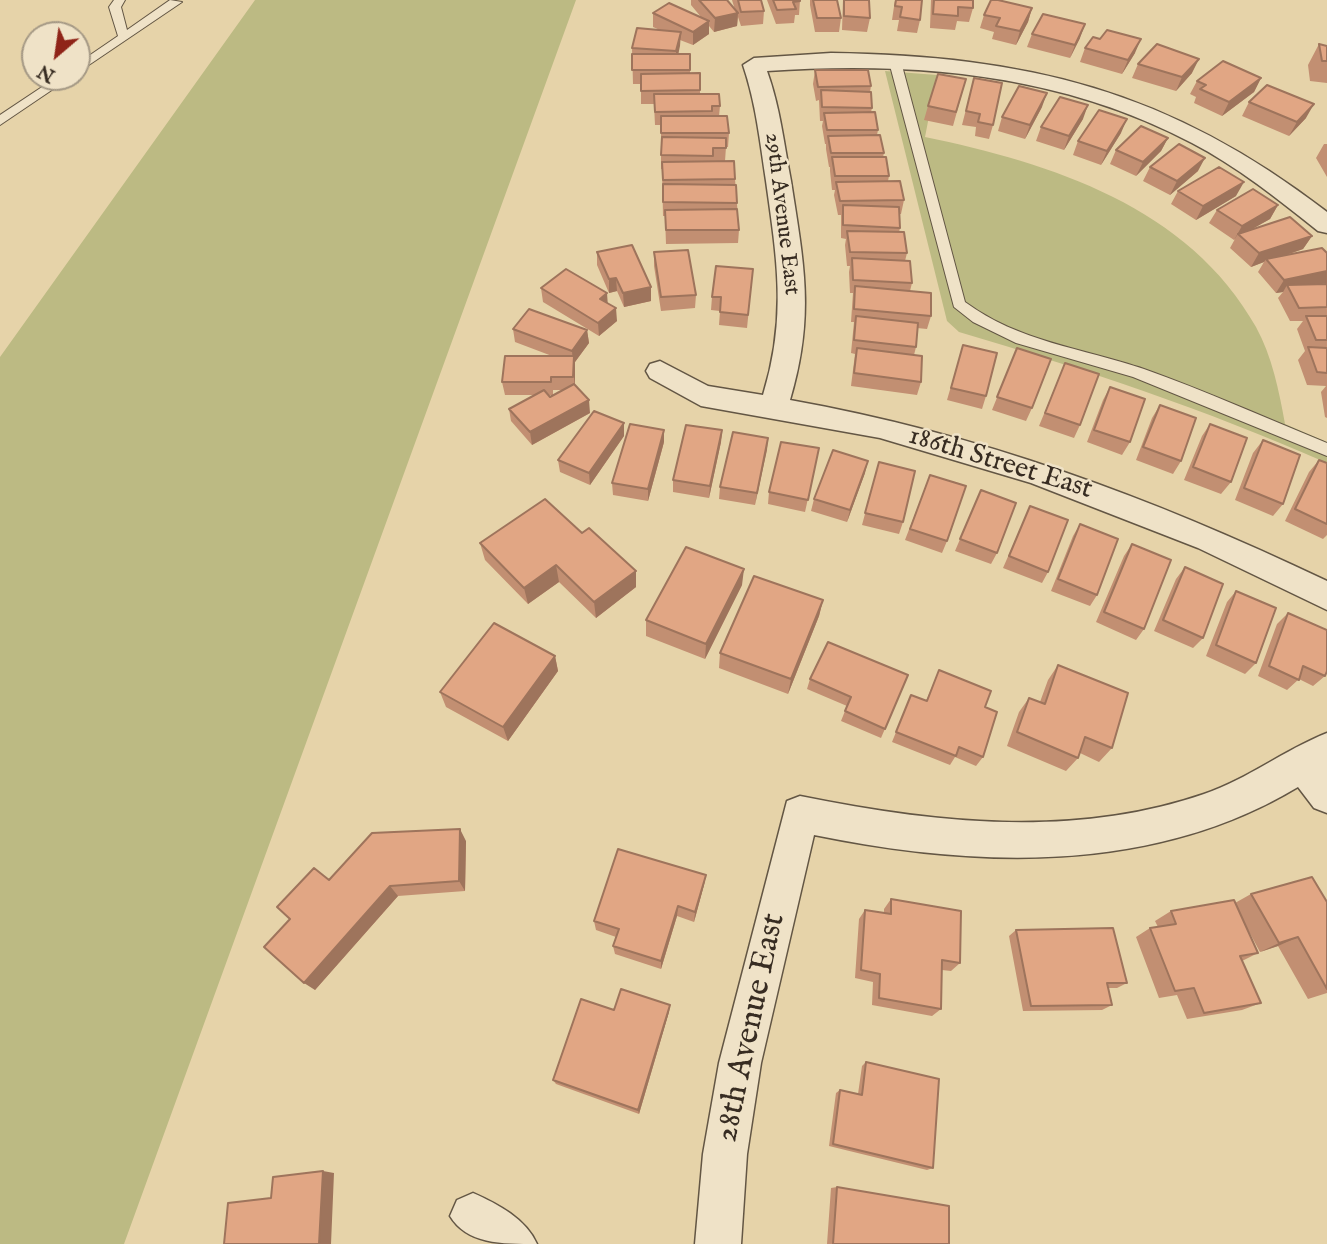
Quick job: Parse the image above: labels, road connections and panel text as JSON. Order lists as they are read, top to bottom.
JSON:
{
  "streets": {
    "street": ["29th Avenue East", "186th Street East", "28th Avenue East"]
  },
  "crossings": [
    ["29th Avenue East", "186th Street East"]
  ],
  "north": "bottom left"
}
